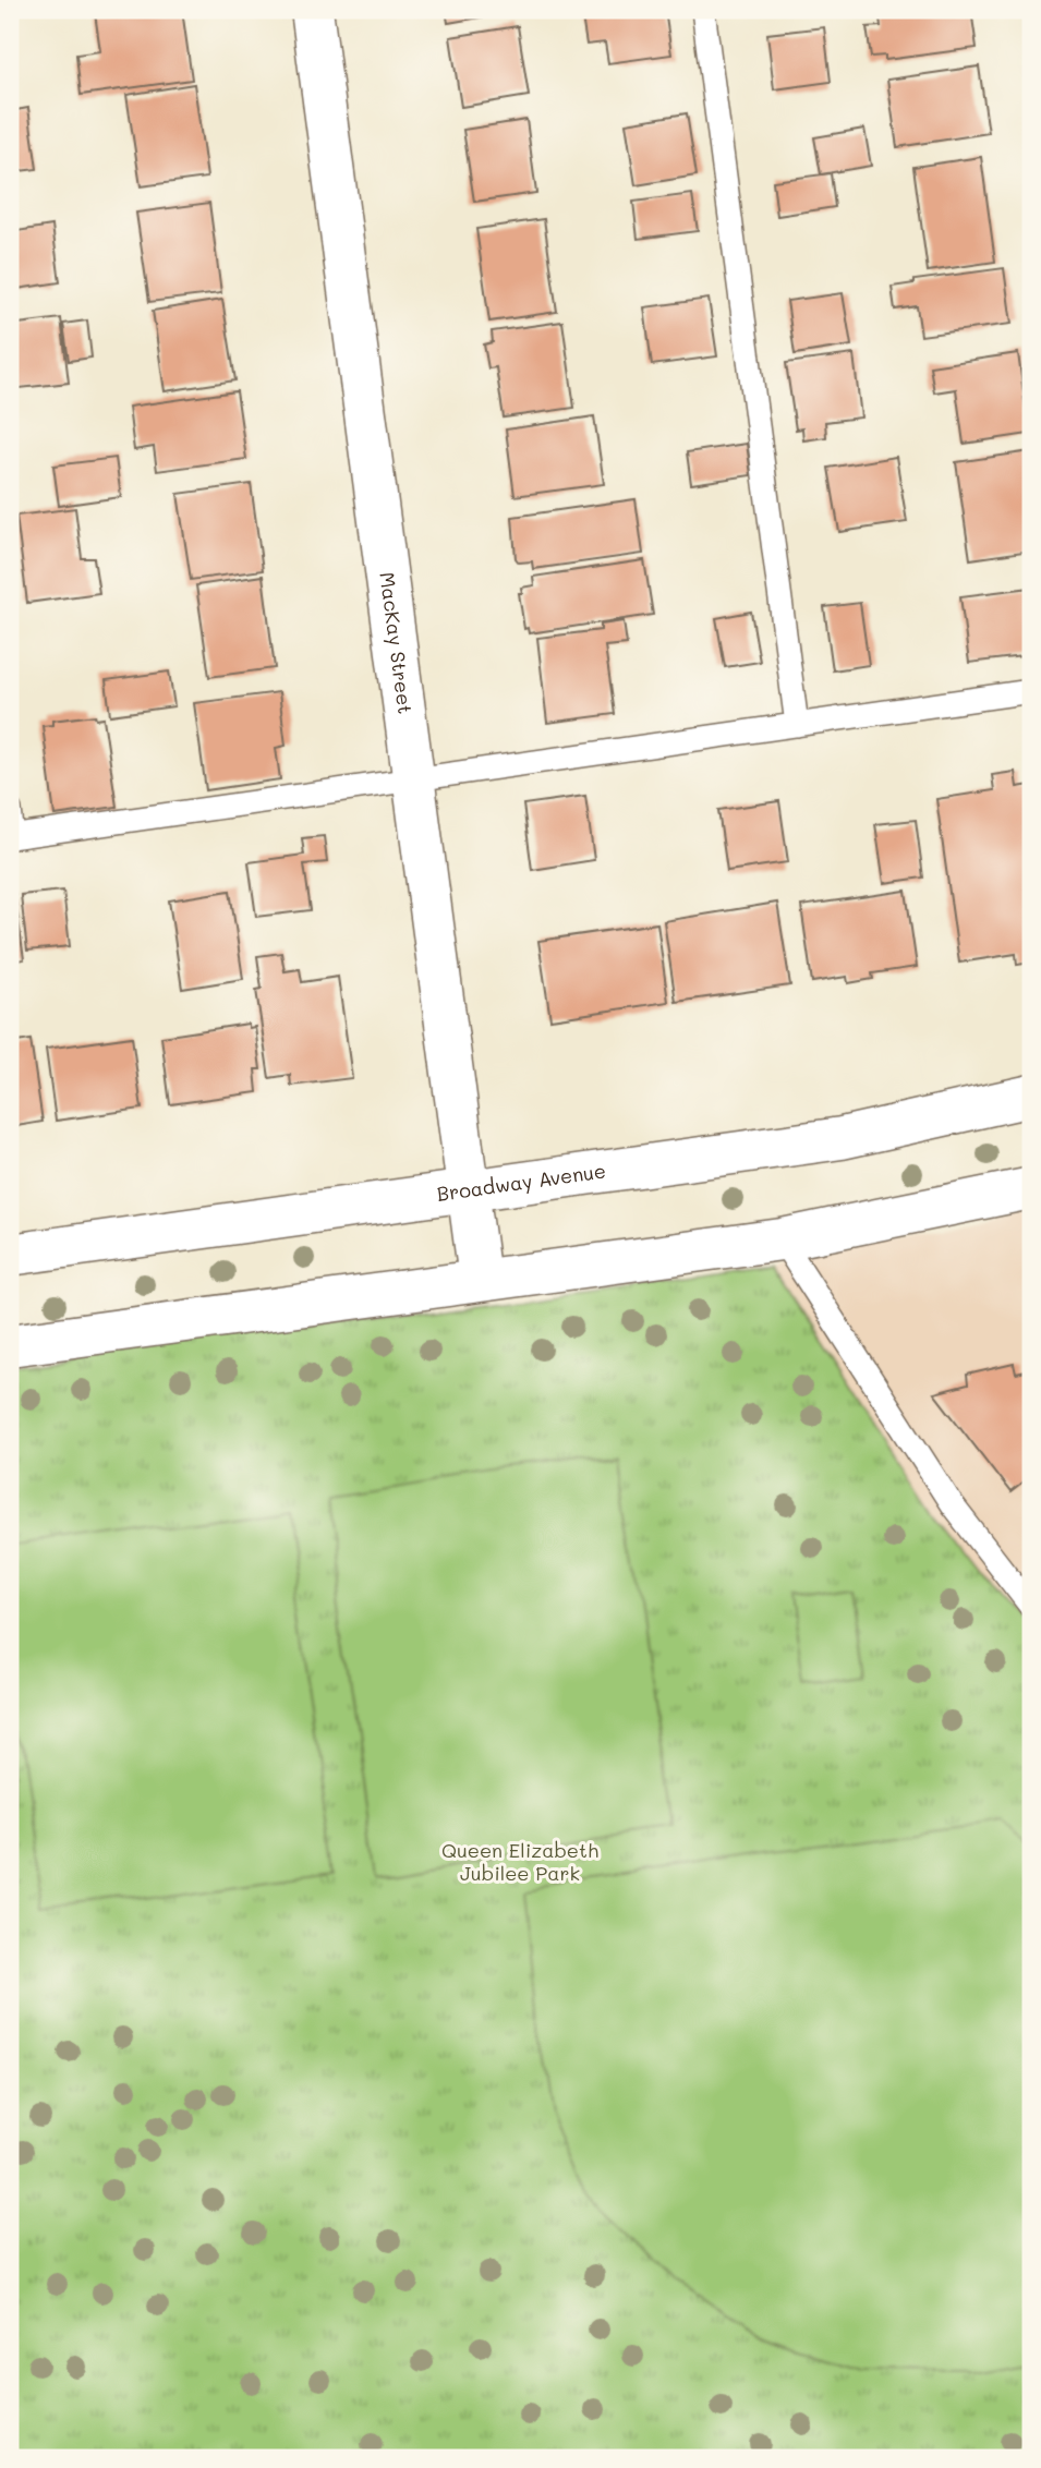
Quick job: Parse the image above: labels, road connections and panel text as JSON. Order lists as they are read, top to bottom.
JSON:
{
  "streets": {
    "street": ["MacKay Street", "Broadway Avenue"]
  },
  "crossings": [
    ["MacKay Street", "Broadway Avenue"]
  ],
  "parks": ["Queen Elizabeth Jubilee Park"]
}
